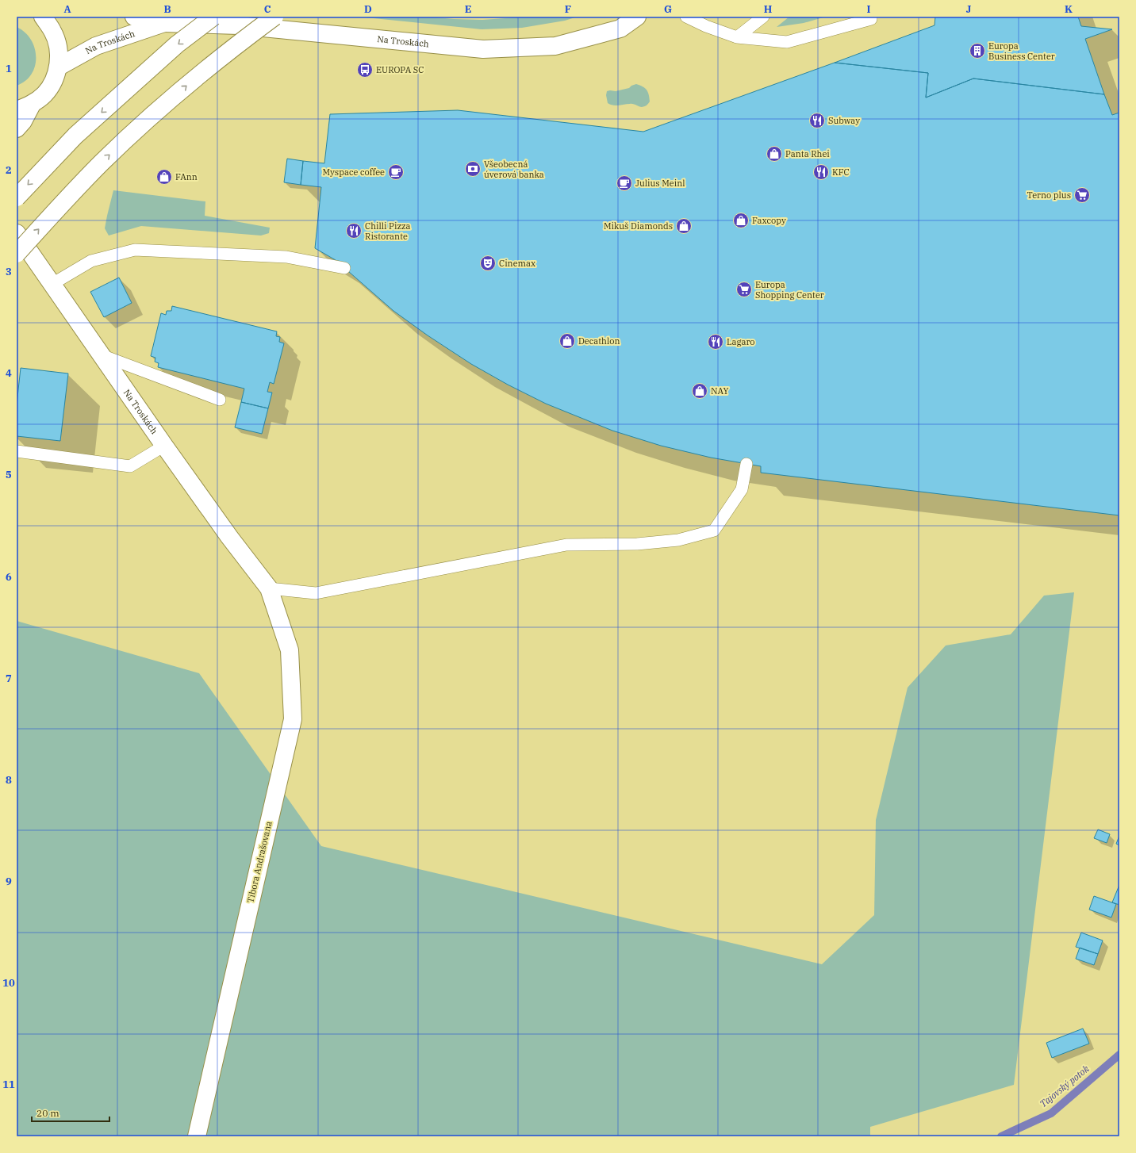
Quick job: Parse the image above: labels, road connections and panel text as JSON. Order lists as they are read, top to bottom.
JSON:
{
  "streets": {
    "main road": ["Na Troskách", "Tibora Andrašovana"]
  },
  "crossings": [
    ["Na Troskách", "Tibora Andrašovana"]
  ],
  "water": ["Tajovský potok"],
  "places": {
    "building": ["Europa Business Center"],
    "bus stop": ["EUROPA SC"],
    "restaurant": [
      "Subway",
      "KFC",
      "Chilli Pizza Ristorante",
      "Lagaro"
    ],
    "shop": [
      "Panta Rhei",
      "FAnn",
      "Faxcopy",
      "Mikuš Diamonds",
      "Decathlon",
      "NAY"
    ],
    "bank": ["Všeobecná úverová banka"],
    "cafe": ["Myspace coffee", "Julius Meinl"],
    "supermarket": ["Terno plus", "Europa Shopping Center"],
    "theatre": ["Cinemax"]
  },
  "scale_bar": "20 m",
  "grid": {
    "columns": [
      "A",
      "B",
      "C",
      "D",
      "E",
      "F",
      "G",
      "H",
      "I",
      "J",
      "K"
    ],
    "rows": [
      "1",
      "2",
      "3",
      "4",
      "5",
      "6",
      "7",
      "8",
      "9",
      "10",
      "11"
    ]
  }
}
